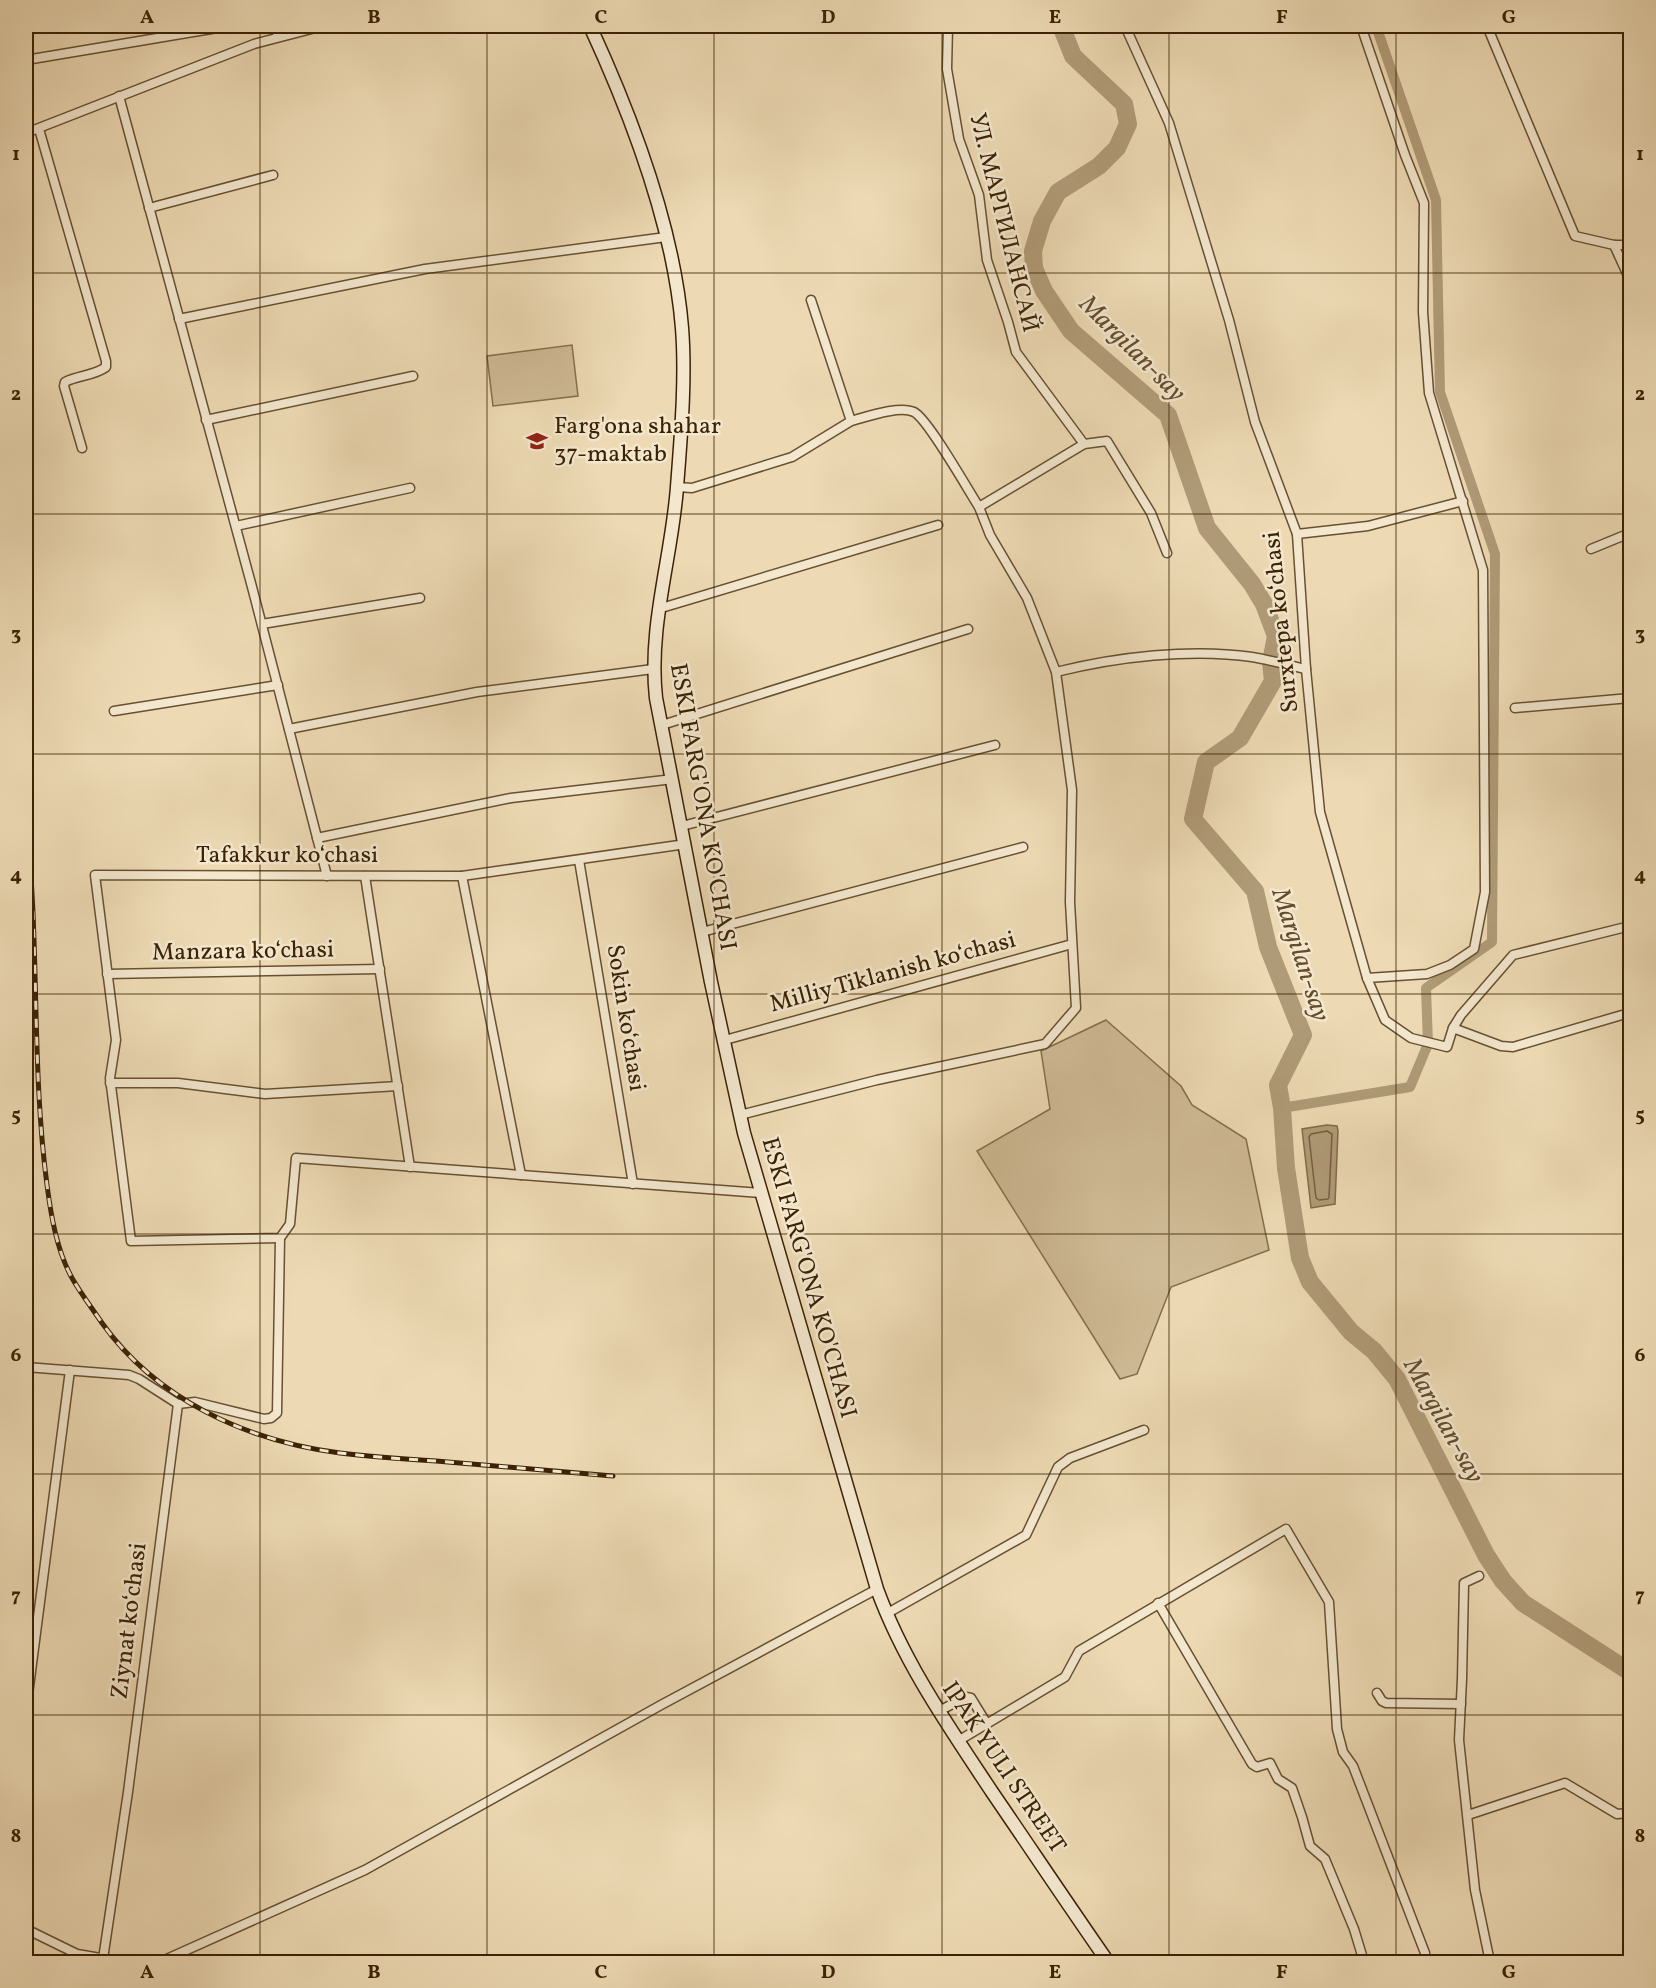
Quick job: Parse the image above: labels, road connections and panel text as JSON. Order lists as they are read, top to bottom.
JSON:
{
  "streets": {
    "main road": ["ESKI FARG'ONA KO'CHASI", "IPAK YULI STREET"],
    "street": [
      "УЛ. МАРГИЛАНСАЙ",
      "Surxtepa koʻchasi",
      "Tafakkur koʻchasi",
      "Manzara koʻchasi",
      "Milliy Tiklanish koʻchasi",
      "Sokin koʻchasi",
      "Ziynat koʻchasi"
    ]
  },
  "crossings": [
    ["ESKI FARG'ONA KO'CHASI", "Tafakkur koʻchasi"],
    ["ESKI FARG'ONA KO'CHASI", "Milliy Tiklanish koʻchasi"],
    ["ESKI FARG'ONA KO'CHASI", "IPAK YULI STREET"],
    ["Tafakkur koʻchasi", "Manzara koʻchasi"],
    ["Tafakkur koʻchasi", "Sokin koʻchasi"]
  ],
  "water": ["Margilan-say"],
  "places": {
    "school or university": ["Farg'ona shahar 37-maktab"]
  },
  "grid": {
    "columns": [
      "A",
      "B",
      "C",
      "D",
      "E",
      "F",
      "G"
    ],
    "rows": [
      "1",
      "2",
      "3",
      "4",
      "5",
      "6",
      "7",
      "8"
    ]
  }
}
